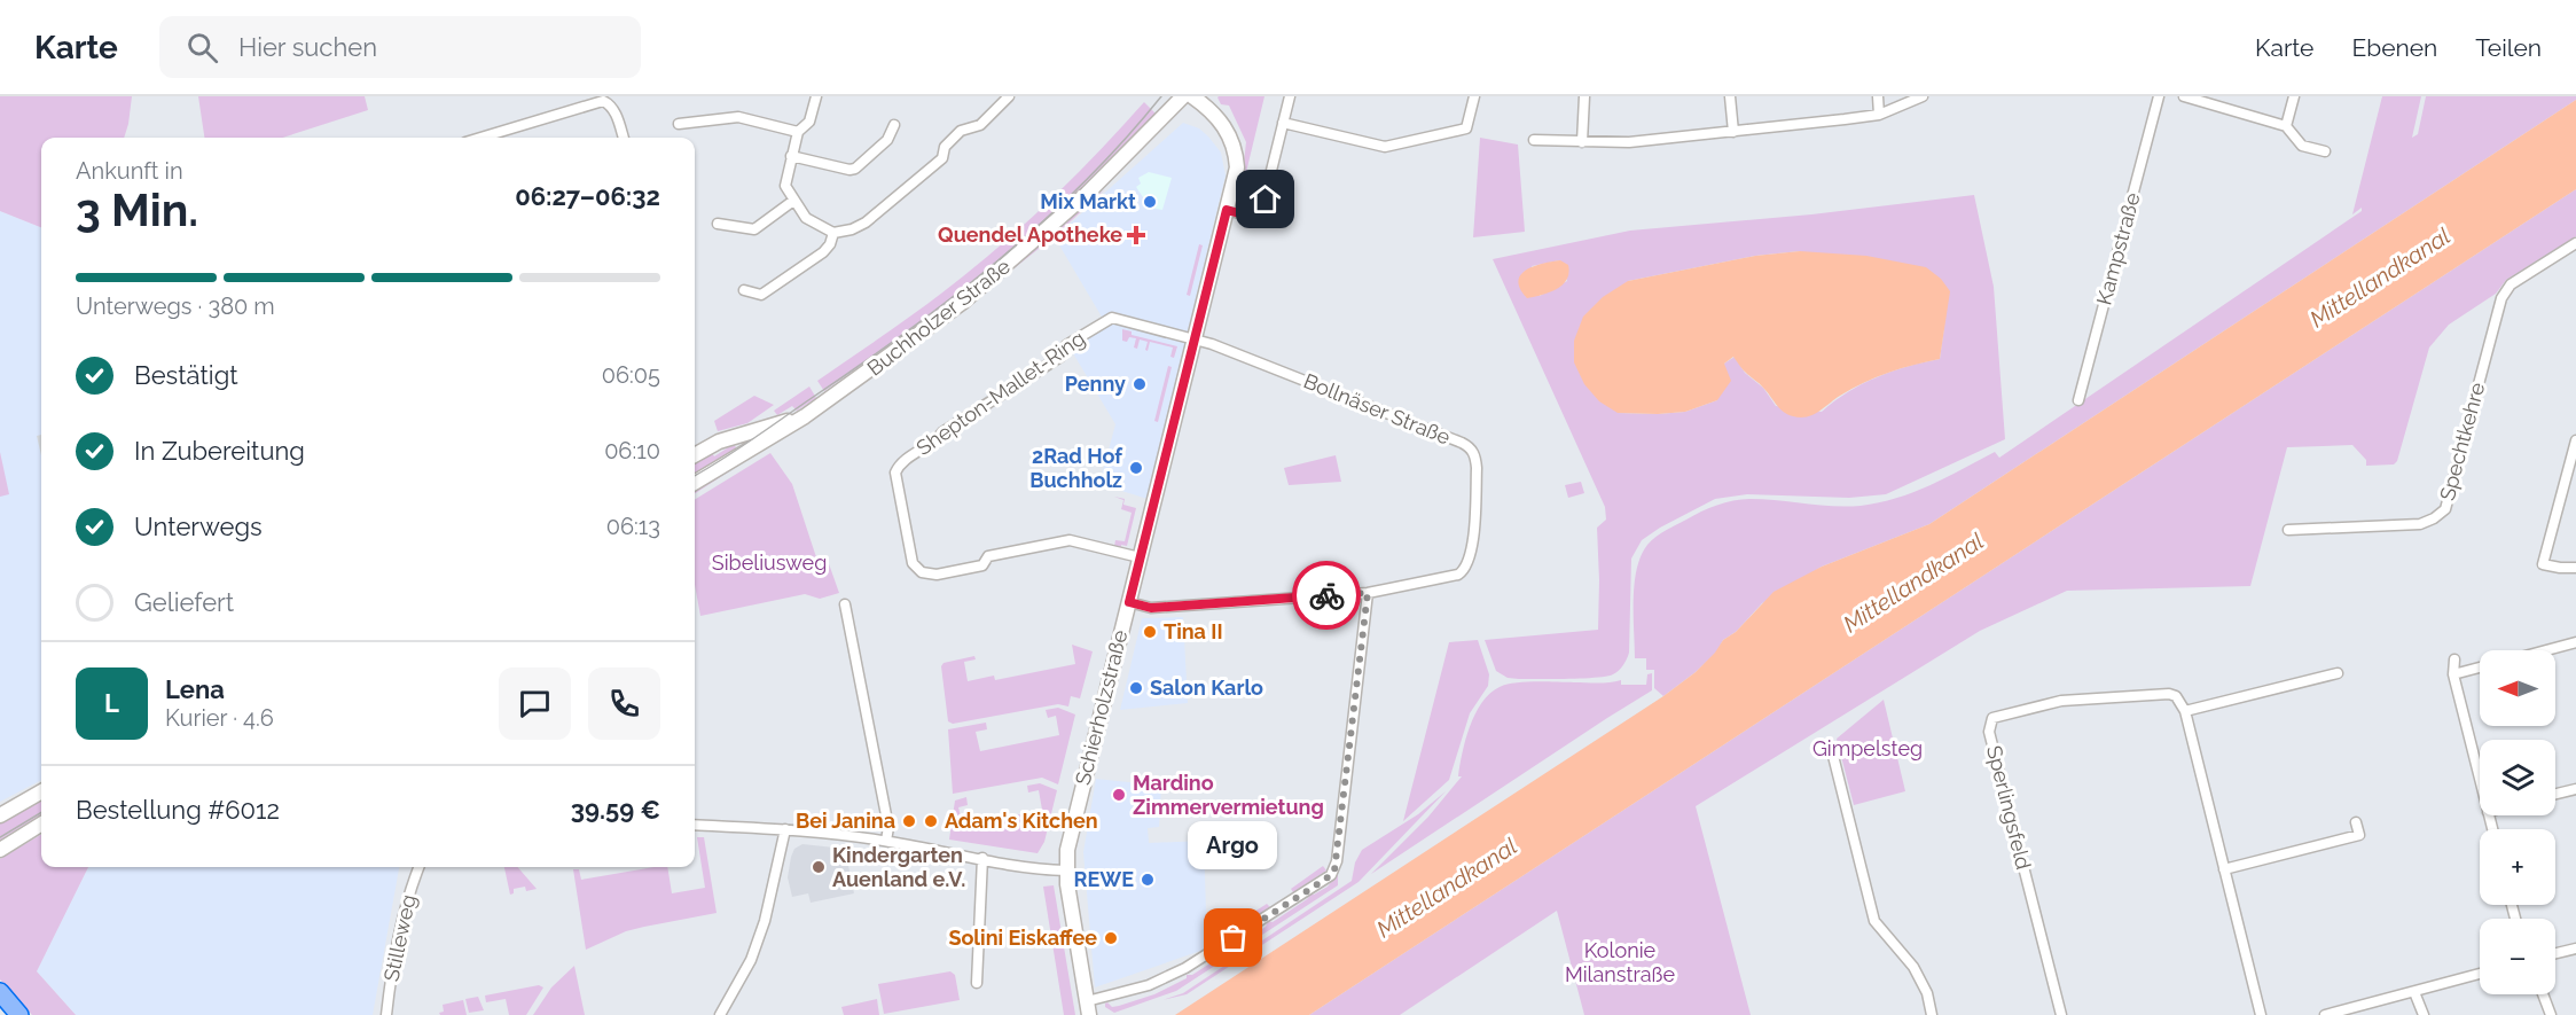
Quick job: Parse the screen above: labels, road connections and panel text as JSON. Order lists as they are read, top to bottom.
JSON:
{
  "streets": {
    "street": [
      "Kampstraße",
      "Buchholzer Straße",
      "Shepton-Mallet-Ring",
      "Bollnäser Straße",
      "Spechtkehre",
      "Schierholzstraße",
      "Sperlingsfeld",
      "Stilleweg"
    ]
  },
  "crossings": [
    ["Shepton-Mallet-Ring", "Bollnäser Straße"],
    ["Shepton-Mallet-Ring", "Schierholzstraße"],
    ["Bollnäser Straße", "Schierholzstraße"]
  ],
  "water": ["Mittellandkanal"],
  "parks": ["Sibeliusweg", "Gimpelsteg", "Kolonie Milanstraße"],
  "places": {
    "other": [
      "Mix Markt",
      "Penny",
      "2Rad Hof Buchholz",
      "Tina II",
      "Salon Karlo",
      "Mardino Zimmervermietung",
      "Bei Janina",
      "Adam's Kitchen",
      "Kindergarten Auenland e.V.",
      "REWE",
      "Solini Eiskaffee",
      "Argo"
    ],
    "health": ["Quendel Apotheke"]
  },
  "north": "left",
  "page": {
    "header": "Karte",
    "search": "Hier suchen",
    "nav": ["Karte", "Ebenen", "Teilen"],
    "heading": ["3 Min.", "Ankunft in", "06:27–06:32"],
    "panel": [
      "Lena",
      "Kurier · 4.6",
      "Bestellung #6012",
      "39.59 €"
    ],
    "bar": "Unterwegs · 380 m",
    "list": [
      ["Bestätigt", "06:05"],
      ["In Zubereitung", "06:10"],
      ["Unterwegs", "06:13"],
      "Geliefert"
    ],
    "map_buttons": ["+", "−"],
    "round": "L",
    "bubble": "Argo"
  }
}
